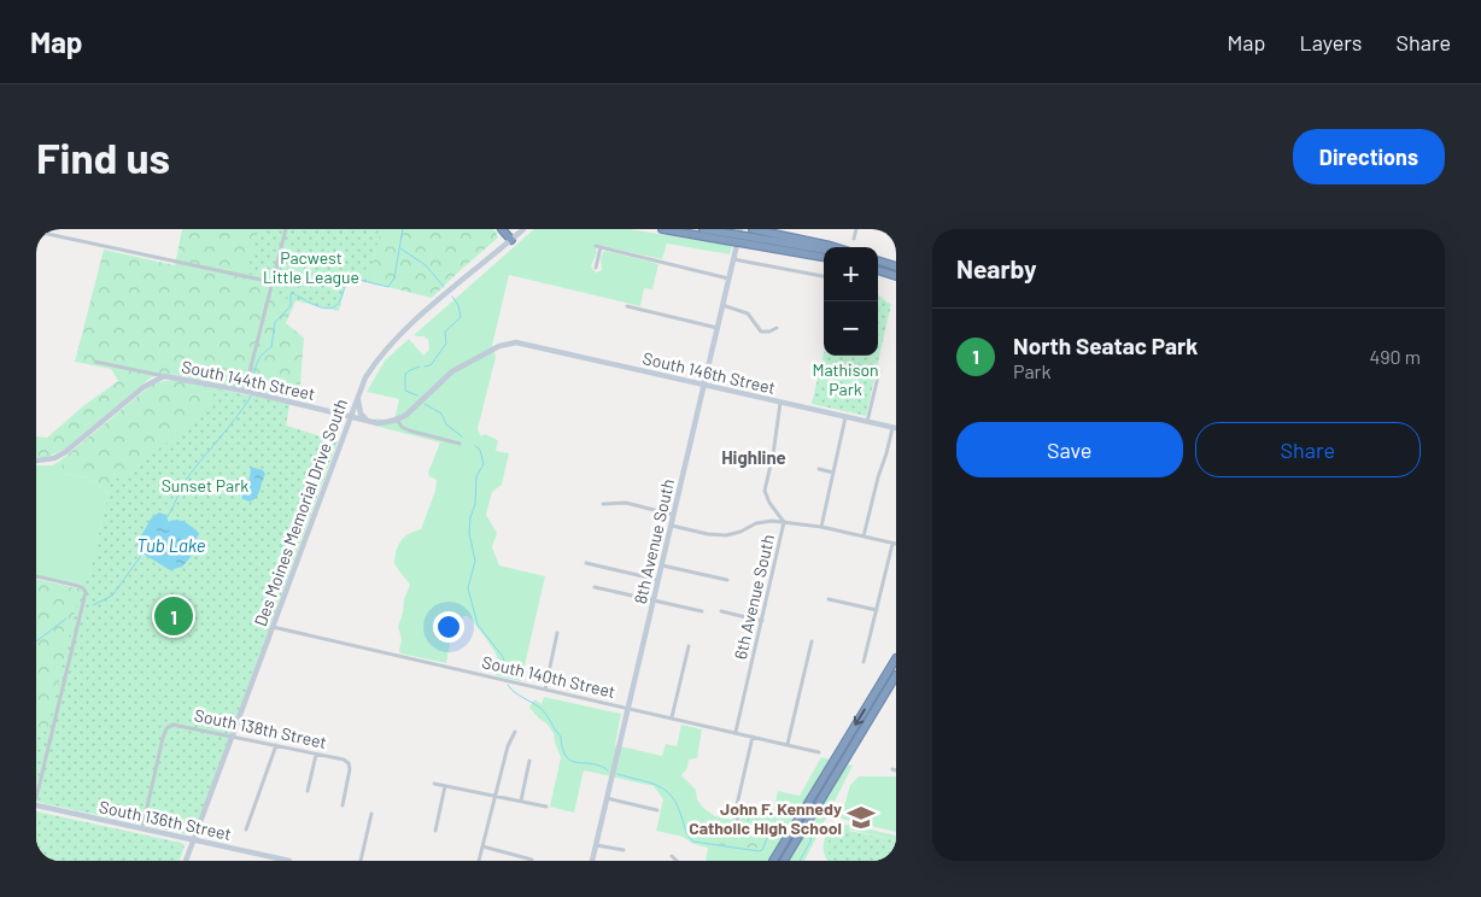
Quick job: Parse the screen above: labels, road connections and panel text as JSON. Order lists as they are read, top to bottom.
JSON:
{
  "streets": {
    "street": [
      "South 146th Street",
      "South 144th Street",
      "Des Moines Memorial Drive South",
      "8th Avenue South",
      "6th Avenue South",
      "South 140th Street",
      "South 138th Street",
      "South 136th Street"
    ]
  },
  "crossings": [
    ["South 146th Street", "South 144th Street"],
    ["South 146th Street", "8th Avenue South"],
    ["South 146th Street", "6th Avenue South"],
    ["South 144th Street", "Des Moines Memorial Drive South"],
    ["Des Moines Memorial Drive South", "South 140th Street"],
    ["Des Moines Memorial Drive South", "South 138th Street"],
    ["Des Moines Memorial Drive South", "South 136th Street"],
    ["8th Avenue South", "South 140th Street"],
    ["6th Avenue South", "South 140th Street"],
    ["South 138th Street", "South 136th Street"]
  ],
  "districts": ["Highline"],
  "water": ["Tub Lake"],
  "parks": ["Pacwest Little League", "Mathison Park", "Sunset Park"],
  "places": {
    "school or university": ["John F. Kennedy Catholic High School"]
  },
  "page": {
    "header": "Map",
    "nav": ["Map", "Layers", "Share"],
    "buttons": [
      "Directions",
      ["Save", "Share"]
    ],
    "title": "Find us",
    "heading": "Nearby",
    "map_buttons": ["+", "−"],
    "list": [
      {
        "mark": "1",
        "name": "North Seatac Park",
        "note": "Park",
        "value": "490 m"
      }
    ],
    "pins": "1"
  }
}
